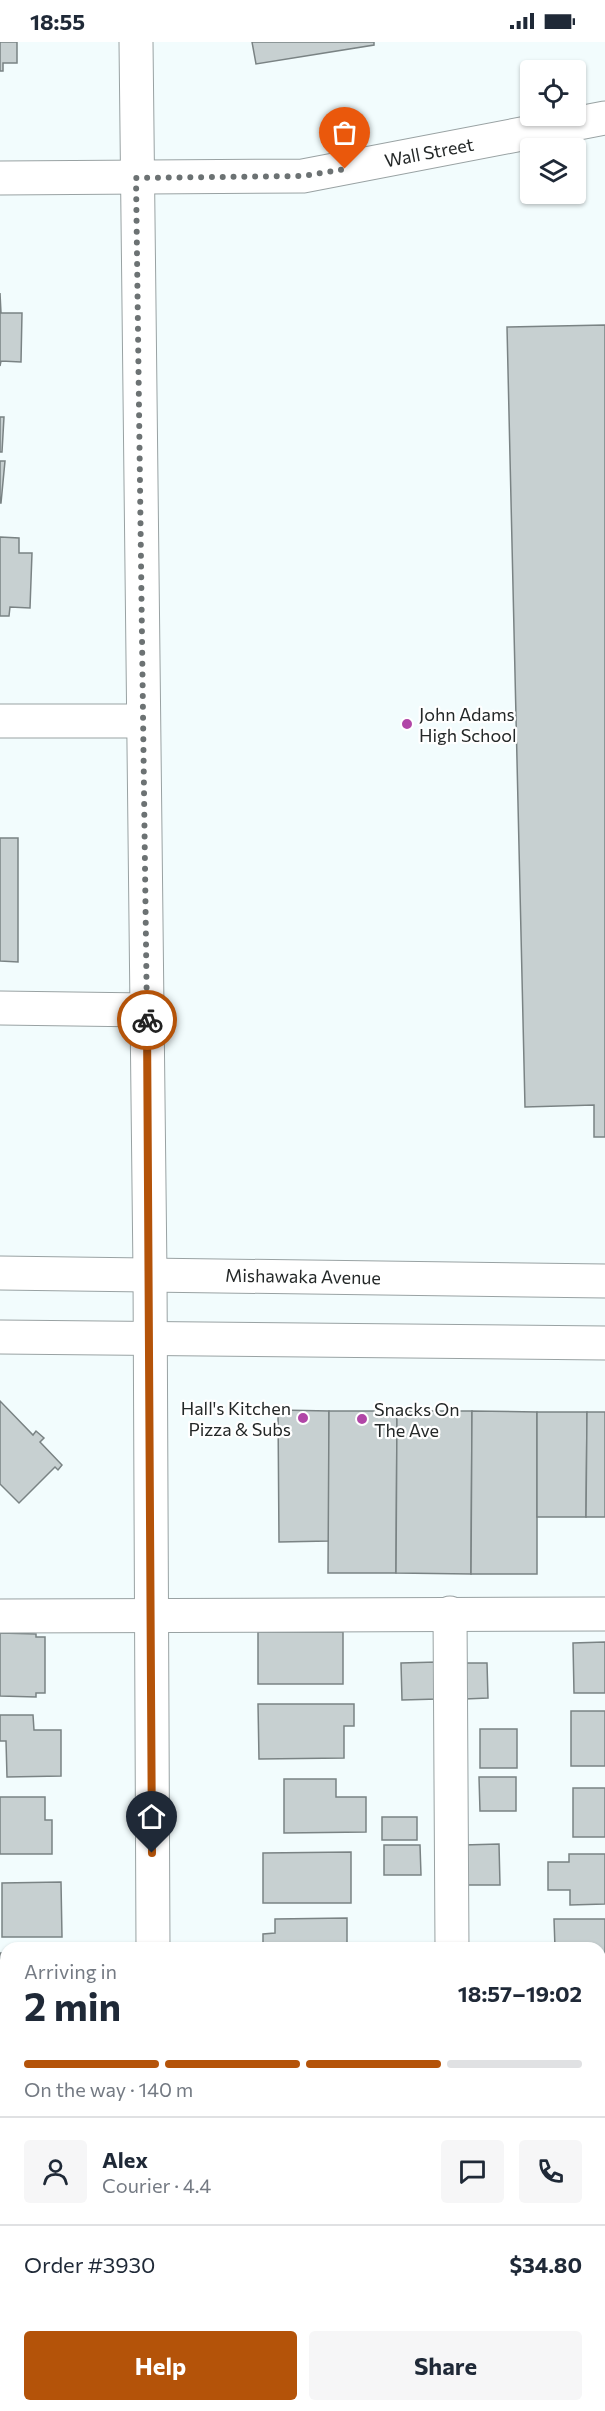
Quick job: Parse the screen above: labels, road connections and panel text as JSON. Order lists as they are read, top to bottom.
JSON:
{
  "streets": {
    "street": ["Wall Street", "Mishawaka Avenue"]
  },
  "places": ["John Adams High School", "Hall's Kitchen Pizza & Subs", "Snacks On The Ave"],
  "page": {
    "status": "18:55",
    "heading": ["2 min", "Arriving in", "18:57–19:02"],
    "panel": [
      "Alex",
      "Courier · 4.4",
      "Order #3930",
      "$34.80"
    ],
    "bar": "On the way · 140 m",
    "buttons": ["Help", "Share"]
  }
}
